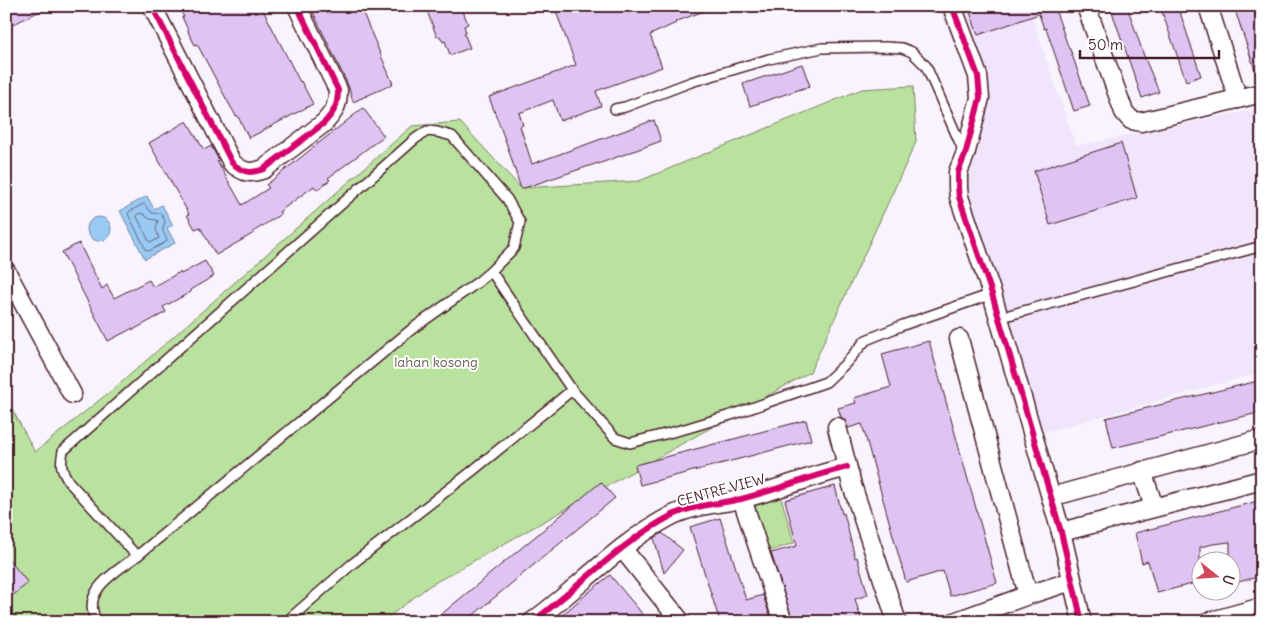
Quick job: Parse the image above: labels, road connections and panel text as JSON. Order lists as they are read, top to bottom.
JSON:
{
  "streets": {
    "street": ["CENTRE VIEW"]
  },
  "parks": ["lahan kosong"],
  "scale_bar": "50 m",
  "north": "right"
}
